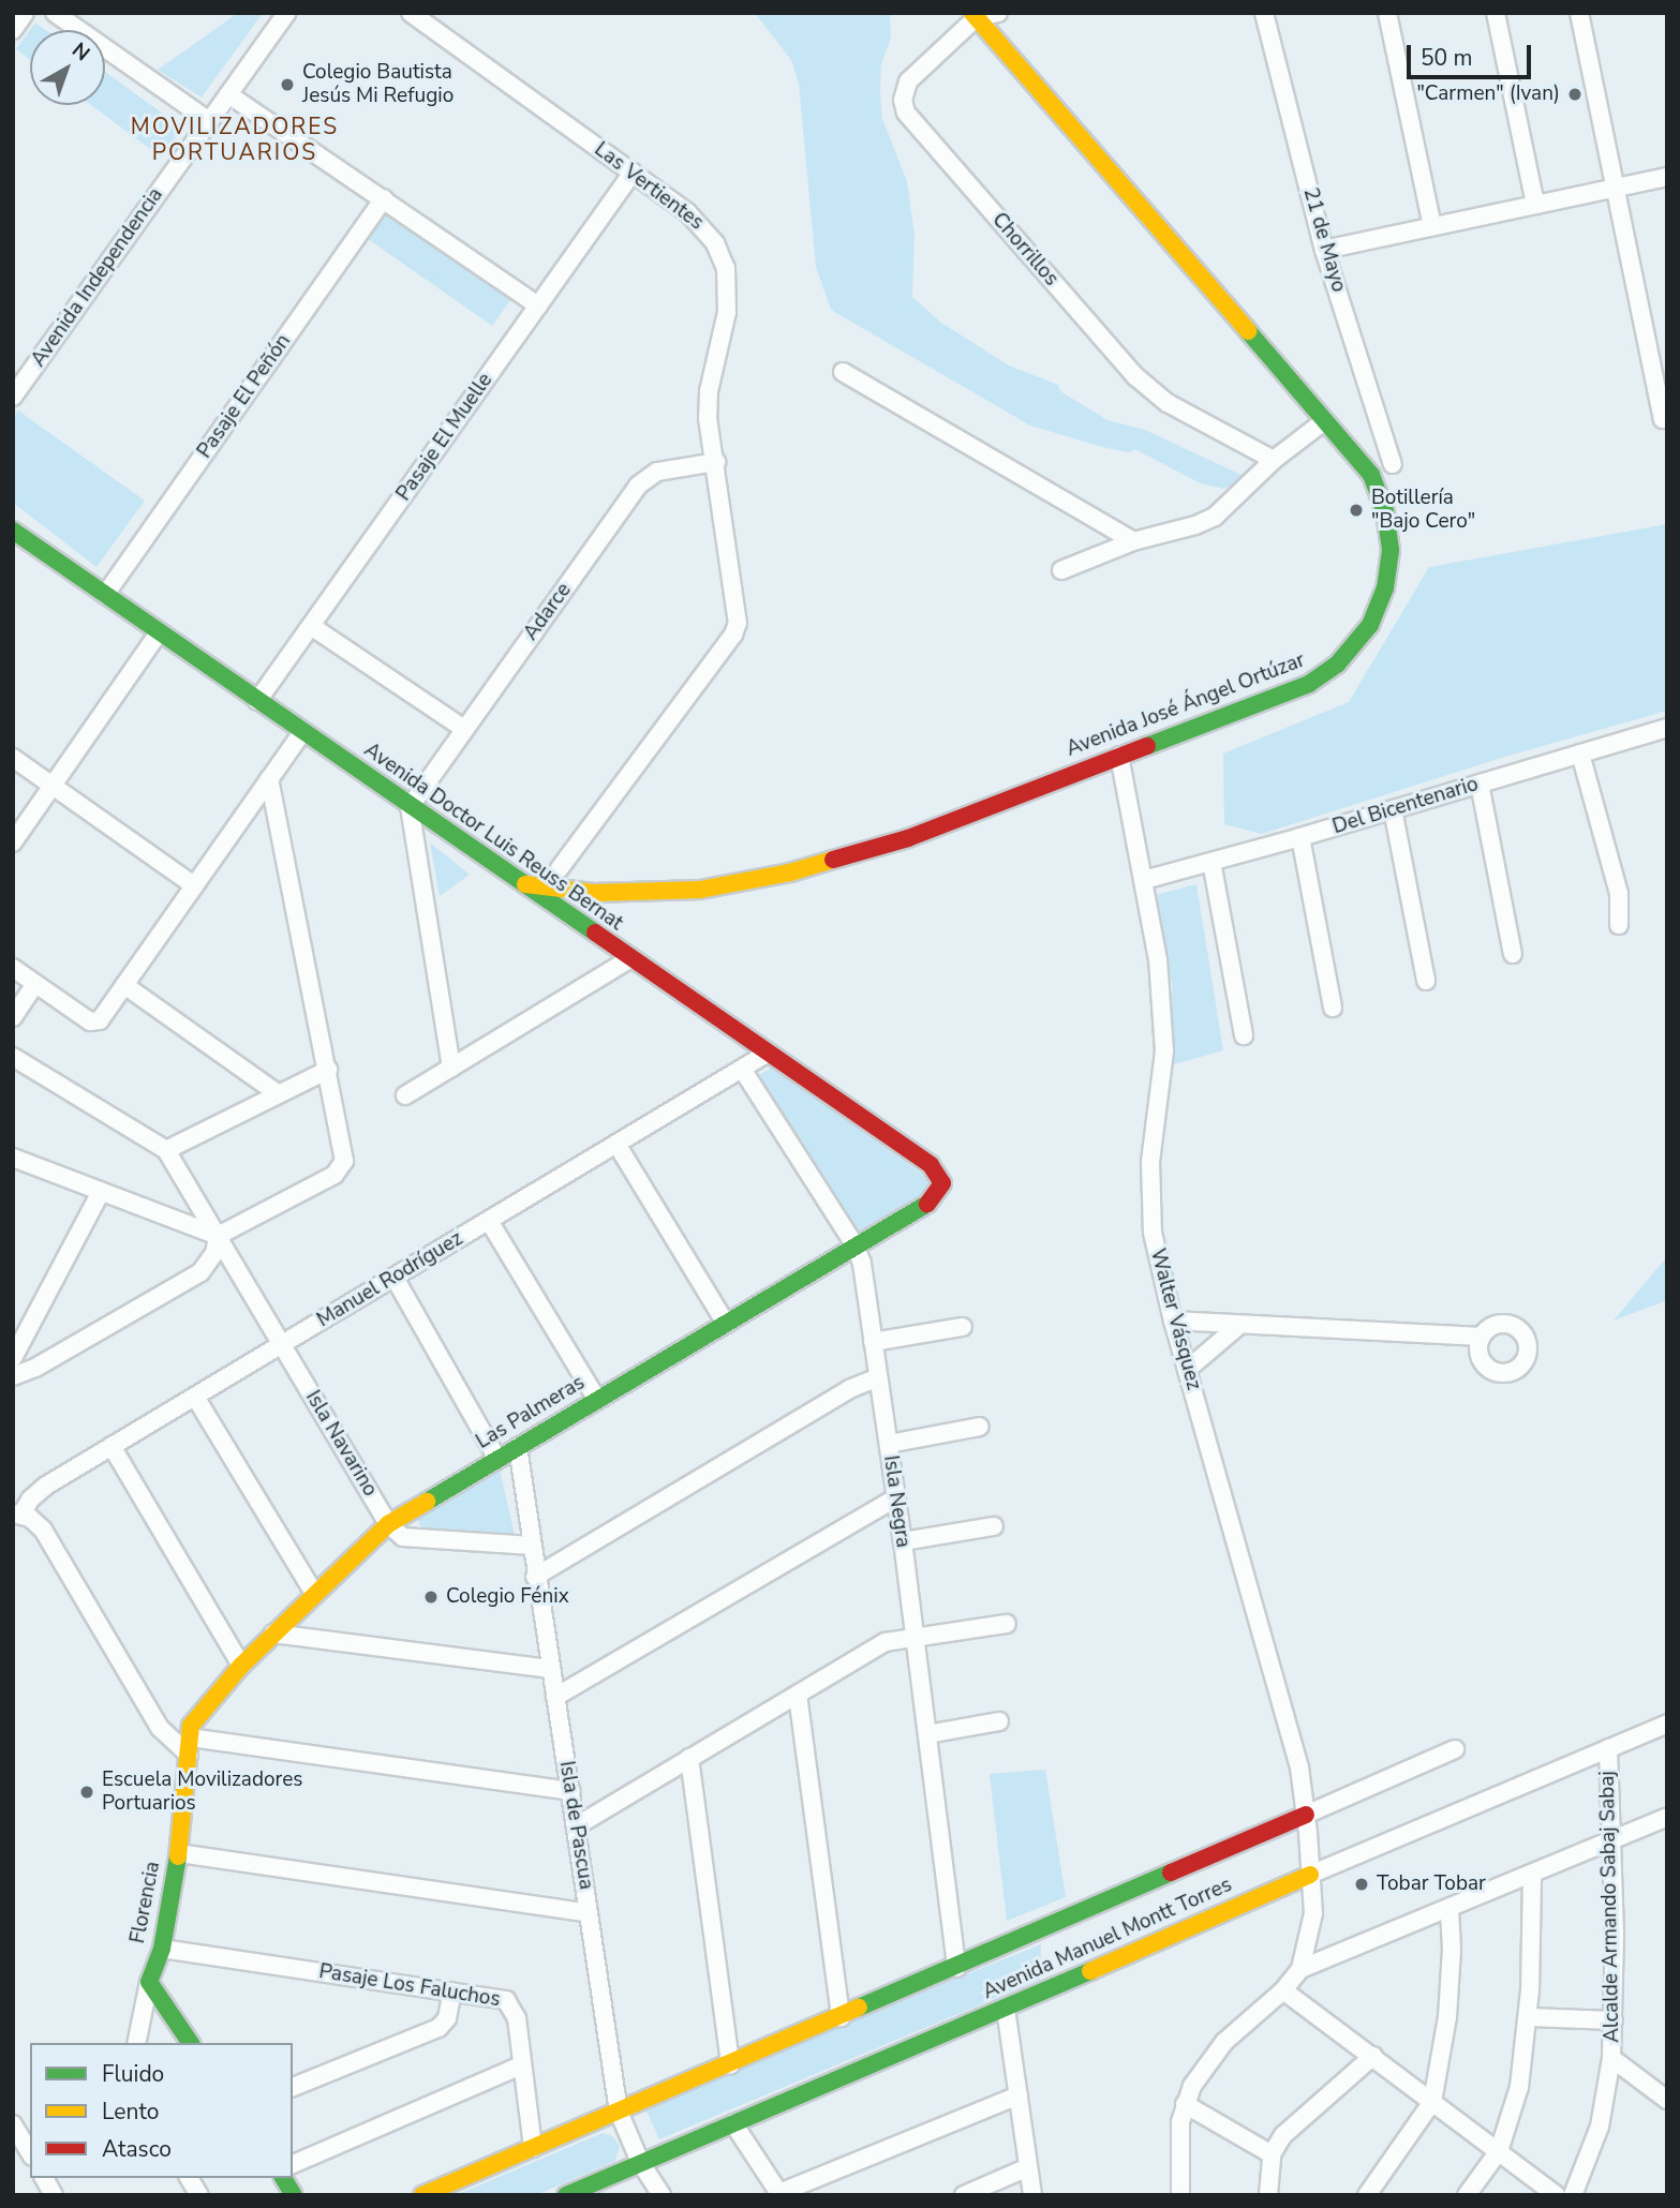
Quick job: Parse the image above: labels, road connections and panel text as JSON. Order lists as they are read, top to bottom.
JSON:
{
  "streets": {
    "street": [
      "Las Vertientes",
      "21 de Mayo",
      "Chorrillos",
      "Avenida Independencia",
      "Pasaje El Peñón",
      "Pasaje El Muelle",
      "Adarce",
      "Avenida José Ángel Ortúzar",
      "Del Bicentenario",
      "Avenida Doctor Luis Reuss Bernat",
      "Manuel Rodríguez",
      "Walter Vásquez",
      "Las Palmeras",
      "Isla Navarino",
      "Isla Negra",
      "Isla de Pascua",
      "Florencia",
      "Alcalde Armando Sabaj Sabaj",
      "Avenida Manuel Montt Torres",
      "Pasaje Los Faluchos"
    ]
  },
  "crossings": [
    ["Las Vertientes", "Pasaje El Muelle"],
    ["Las Vertientes", "Adarce"],
    ["Chorrillos", "Avenida José Ángel Ortúzar"],
    ["Pasaje El Peñón", "Avenida Doctor Luis Reuss Bernat"],
    ["Pasaje El Muelle", "Avenida Doctor Luis Reuss Bernat"],
    ["Adarce", "Avenida Doctor Luis Reuss Bernat"],
    ["Avenida José Ángel Ortúzar", "Avenida Doctor Luis Reuss Bernat"],
    ["Avenida José Ángel Ortúzar", "Walter Vásquez"],
    ["Del Bicentenario", "Walter Vásquez"],
    ["Avenida Doctor Luis Reuss Bernat", "Manuel Rodríguez"],
    ["Avenida Doctor Luis Reuss Bernat", "Las Palmeras"],
    ["Manuel Rodríguez", "Isla Navarino"],
    ["Manuel Rodríguez", "Isla Negra"],
    ["Walter Vásquez", "Avenida Manuel Montt Torres"],
    ["Las Palmeras", "Isla Navarino"],
    ["Las Palmeras", "Isla Negra"],
    ["Las Palmeras", "Isla de Pascua"],
    ["Las Palmeras", "Florencia"],
    ["Isla Negra", "Avenida Manuel Montt Torres"],
    ["Isla de Pascua", "Avenida Manuel Montt Torres"],
    ["Florencia", "Pasaje Los Faluchos"],
    ["Alcalde Armando Sabaj Sabaj", "Avenida Manuel Montt Torres"],
    ["Avenida Manuel Montt Torres", "Pasaje Los Faluchos"]
  ],
  "districts": ["MOVILIZADORES PORTUARIOS"],
  "places": [
    "Colegio Bautista Jesús Mi Refugio",
    "\"Carmen\" (Ivan)",
    "Botillería \"Bajo Cero\"",
    "Colegio Fénix",
    "Escuela Movilizadores Portuarios",
    "Tobar Tobar"
  ],
  "legend": ["Fluido", "Lento", "Atasco"],
  "scale_bar": "50 m",
  "north": "top right"
}
